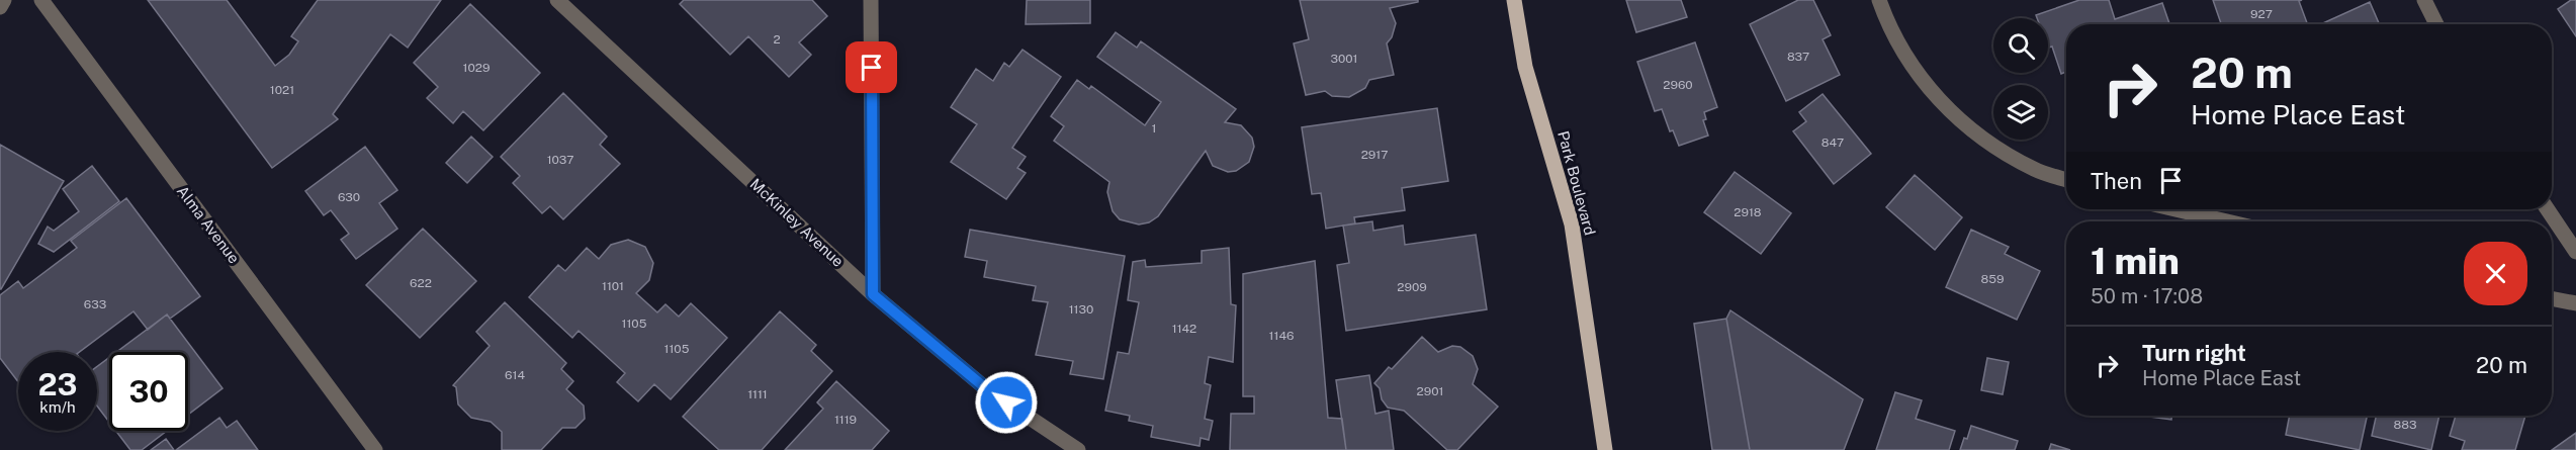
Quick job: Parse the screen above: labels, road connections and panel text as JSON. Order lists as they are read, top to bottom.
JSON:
{
  "streets": {
    "main road": ["Park Boulevard"],
    "street": ["McKinley Avenue", "Alma Avenue"]
  },
  "house_numbers": [
    "927",
    "2",
    "837",
    "3001",
    "1029",
    "2960",
    "1021",
    "1",
    "847",
    "2917",
    "1037",
    "630",
    "2918",
    "859",
    "622",
    "1101",
    "2909",
    "633",
    "1130",
    "1105",
    "1142",
    "1146",
    "1105",
    "614",
    "2901",
    "1111",
    "1119",
    "883"
  ],
  "page": {
    "turn": ["20 m", "Home Place East"],
    "then": "Then",
    "heading": ["1 min", "50 m · 17:08"],
    "list": [
      {
        "name": "Turn right",
        "note": "Home Place East",
        "value": "20 m"
      }
    ],
    "speed": "23 km/h",
    "limit": "30"
  }
}
